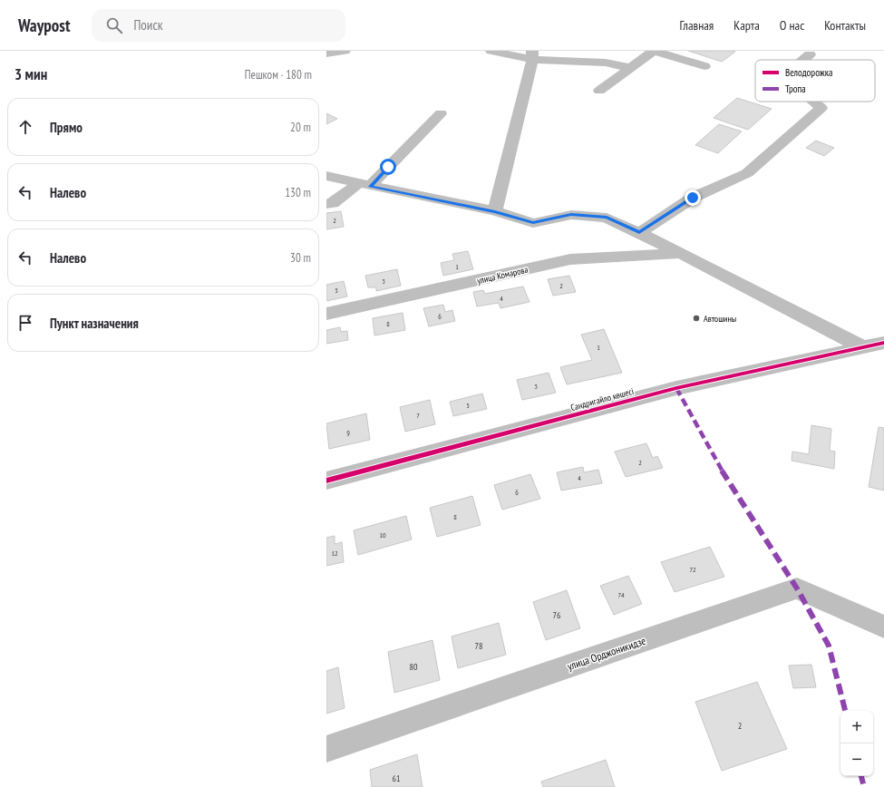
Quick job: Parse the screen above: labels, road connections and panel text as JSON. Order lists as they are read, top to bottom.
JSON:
{
  "streets": {
    "street": ["улица Комарова", "Сандригайло көшесі", "улица Орджоникидзе"]
  },
  "places": ["Автошины"],
  "house_numbers": [
    "2",
    "1",
    "3",
    "2",
    "5",
    "4",
    "6",
    "8",
    "1",
    "3",
    "5",
    "7",
    "9",
    "2",
    "4",
    "6",
    "8",
    "10",
    "12",
    "72",
    "74",
    "76",
    "78",
    "80",
    "2",
    "61"
  ],
  "legend": ["Велодорожка", "Тропа"],
  "page": {
    "header": "Waypost",
    "search": "Поиск",
    "nav": [
      "Главная",
      "Карта",
      "О нас",
      "Контакты"
    ],
    "heading": ["3 мин", "Пешком · 180 m"],
    "list": [
      ["Прямо", "20 m"],
      ["Налево", "130 m"],
      ["Налево", "30 m"],
      "Пункт назначения"
    ],
    "map_buttons": ["+", "−"]
  }
}
